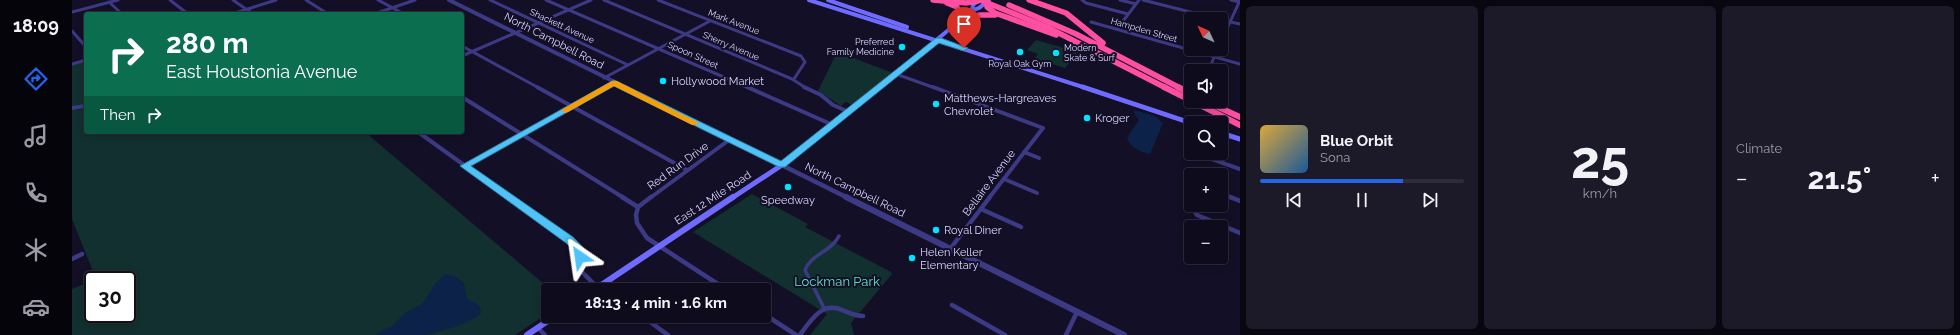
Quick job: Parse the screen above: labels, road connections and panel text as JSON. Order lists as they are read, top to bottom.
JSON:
{
  "streets": {
    "main road": ["East 12 Mile Road"],
    "street": [
      "Mark Avenue",
      "Shackett Avenue",
      "Hampden Street",
      "North Campbell Road",
      "Sherry Avenue",
      "Spoon Street",
      "Red Run Drive",
      "Bellaire Avenue"
    ]
  },
  "crossings": [
    ["Mark Avenue", "Sherry Avenue"],
    ["North Campbell Road", "Red Run Drive"],
    ["North Campbell Road", "Bellaire Avenue"],
    ["North Campbell Road", "East 12 Mile Road"],
    ["Sherry Avenue", "East 12 Mile Road"],
    ["Spoon Street", "East 12 Mile Road"],
    ["Bellaire Avenue", "East 12 Mile Road"]
  ],
  "parks": ["Lockman Park"],
  "places": [
    "Preferred Family Medicine",
    "Royal Oak Gym",
    "Modern Skate & Surf",
    "Hollywood Market",
    "Matthews-Hargreaves Chevrolet",
    "Kroger",
    "Speedway",
    "Royal Diner",
    "Helen Keller Elementary"
  ],
  "north": "top left",
  "page": {
    "tabs": "18:09",
    "tile": [
      ["25", "km/h"],
      "Climate"
    ],
    "map_buttons": ["+", "−"],
    "turn": ["280 m", "East Houstonia Avenue"],
    "then": "Then",
    "song": ["Blue Orbit", "Sona"],
    "heat": ["−", "21.5°", "+"],
    "limit": "30",
    "trip": "18:13 · 4 min · 1.6 km"
  }
}
